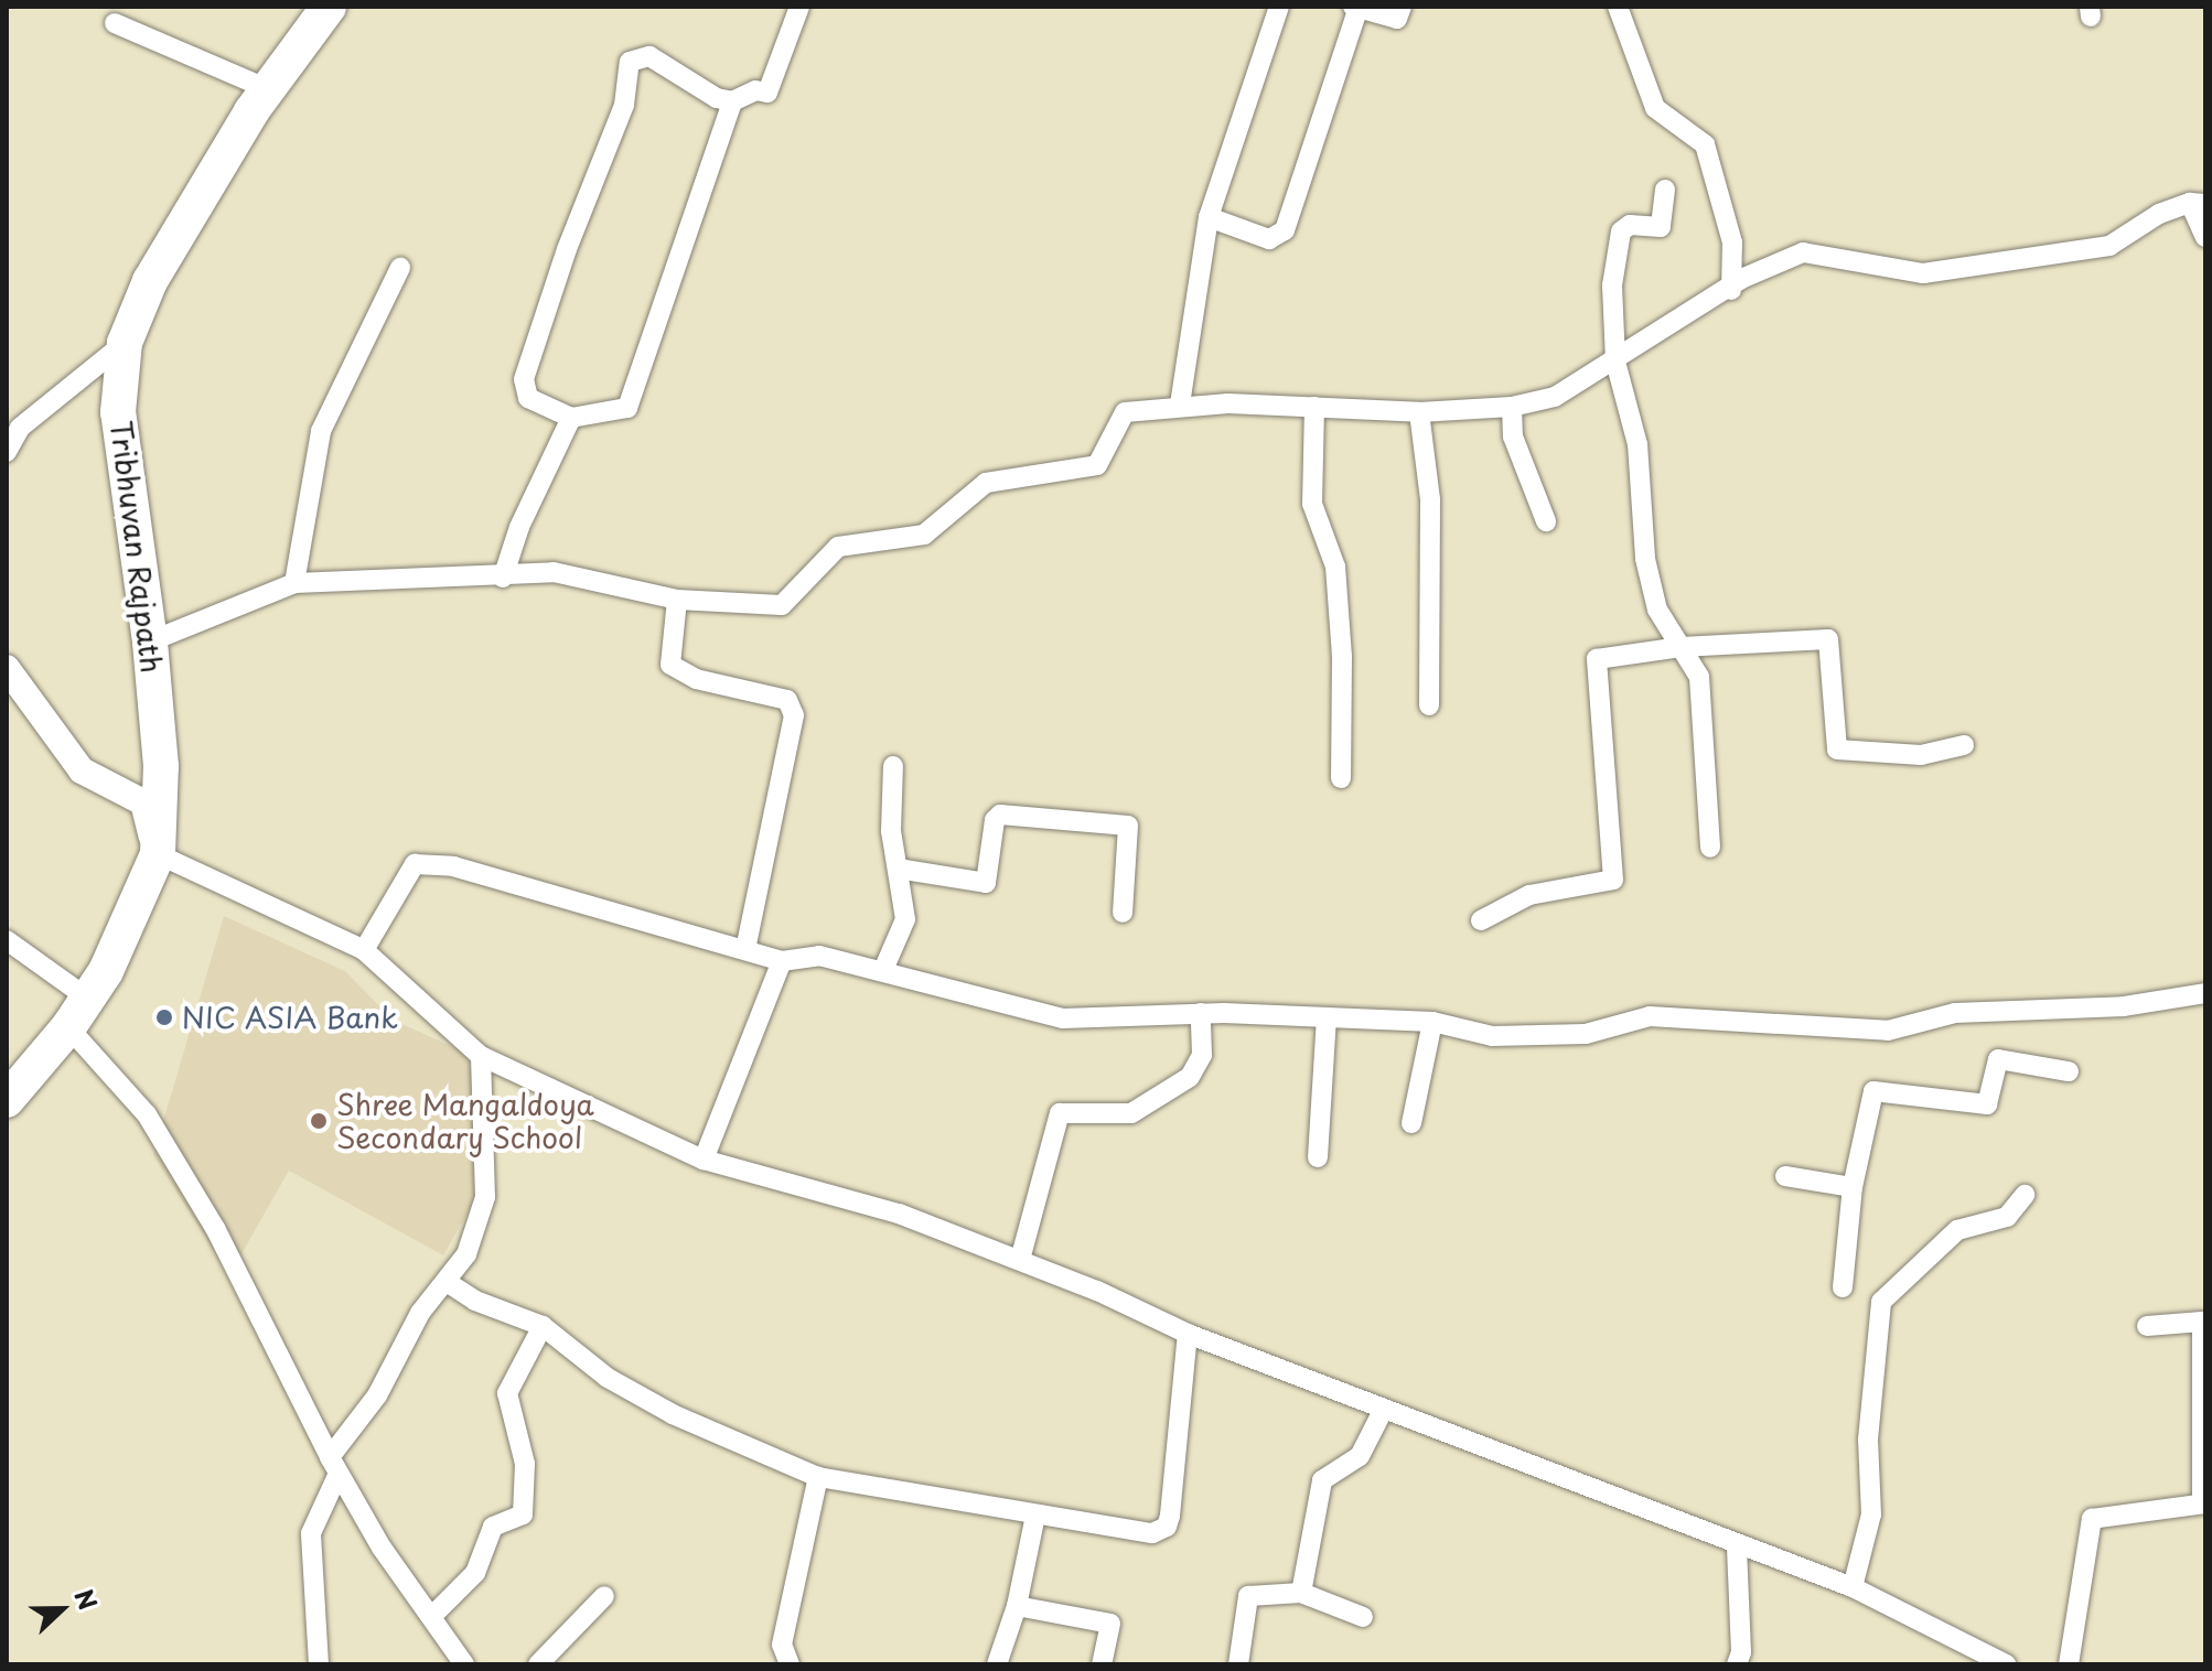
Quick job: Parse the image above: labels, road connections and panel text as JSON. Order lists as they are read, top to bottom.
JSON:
{
  "streets": {
    "highway": ["Tribhuvan Rajpath"]
  },
  "places": ["NIC ASIA Bank", "Shree Mangaldoya Secondary School"],
  "north": "right"
}
